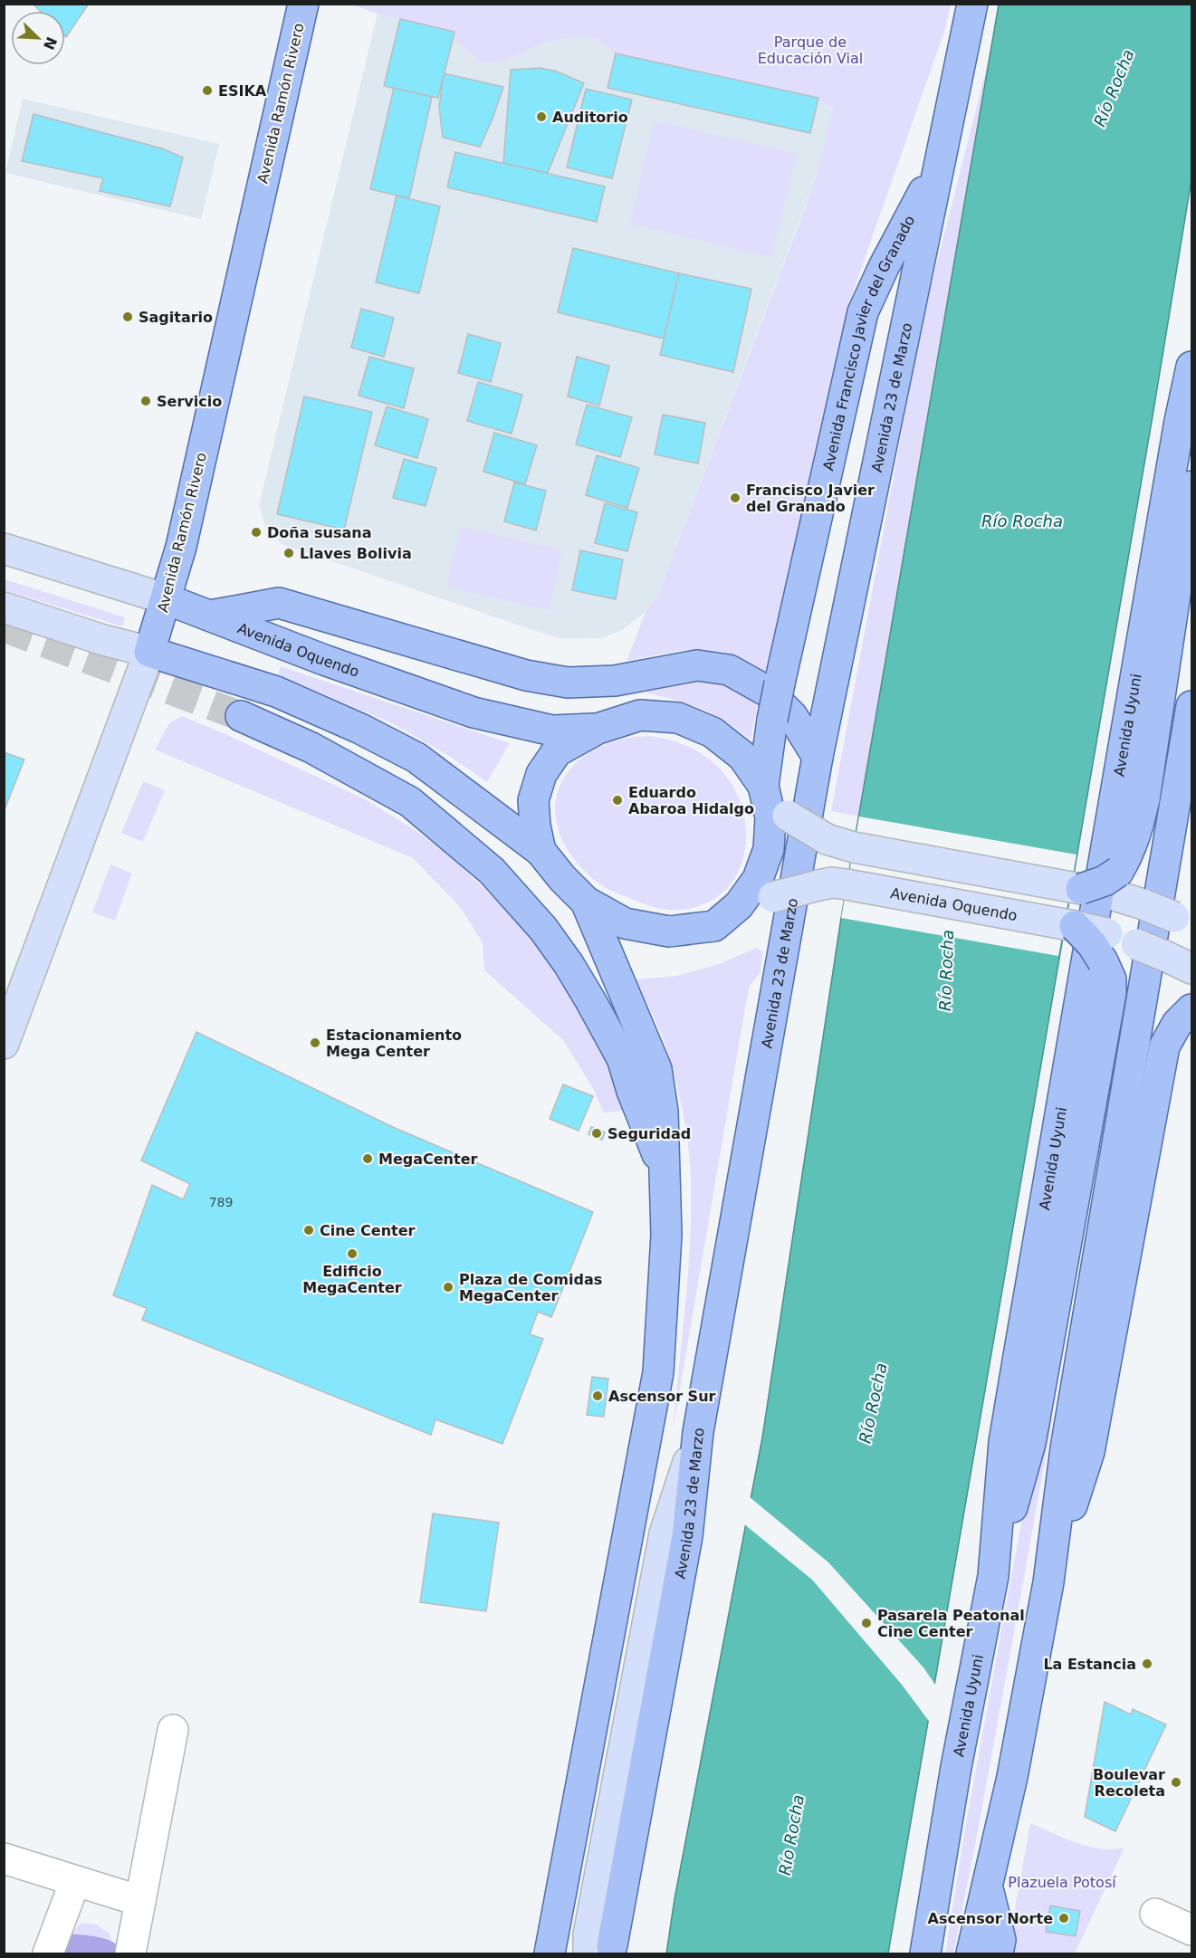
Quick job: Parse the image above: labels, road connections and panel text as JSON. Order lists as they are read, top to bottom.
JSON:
{
  "streets": {
    "main road": [
      "Avenida Ramón Rivero",
      "Avenida Francisco Javier del Granado",
      "Avenida 23 de Marzo",
      "Avenida Oquendo",
      "Avenida Uyuni"
    ]
  },
  "crossings": [
    ["Avenida Ramón Rivero", "Avenida Oquendo"],
    ["Avenida Francisco Javier del Granado", "Avenida 23 de Marzo"]
  ],
  "water": ["Río Rocha"],
  "parks": ["Parque de Educación Vial", "Plazuela Potosí"],
  "places": [
    "ESIKA",
    "Auditorio",
    "Sagitario",
    "Servicio",
    "Francisco Javier del Granado",
    "Doña susana",
    "Llaves Bolivia",
    "Eduardo Abaroa Hidalgo",
    "Estacionamiento Mega Center",
    "Seguridad",
    "MegaCenter",
    "Cine Center",
    "Edificio MegaCenter",
    "Plaza de Comidas MegaCenter",
    "Ascensor Sur",
    "Pasarela Peatonal Cine Center",
    "La Estancia",
    "Boulevar Recoleta",
    "Ascensor Norte"
  ],
  "house_numbers": ["789"],
  "north": "bottom right"
}
